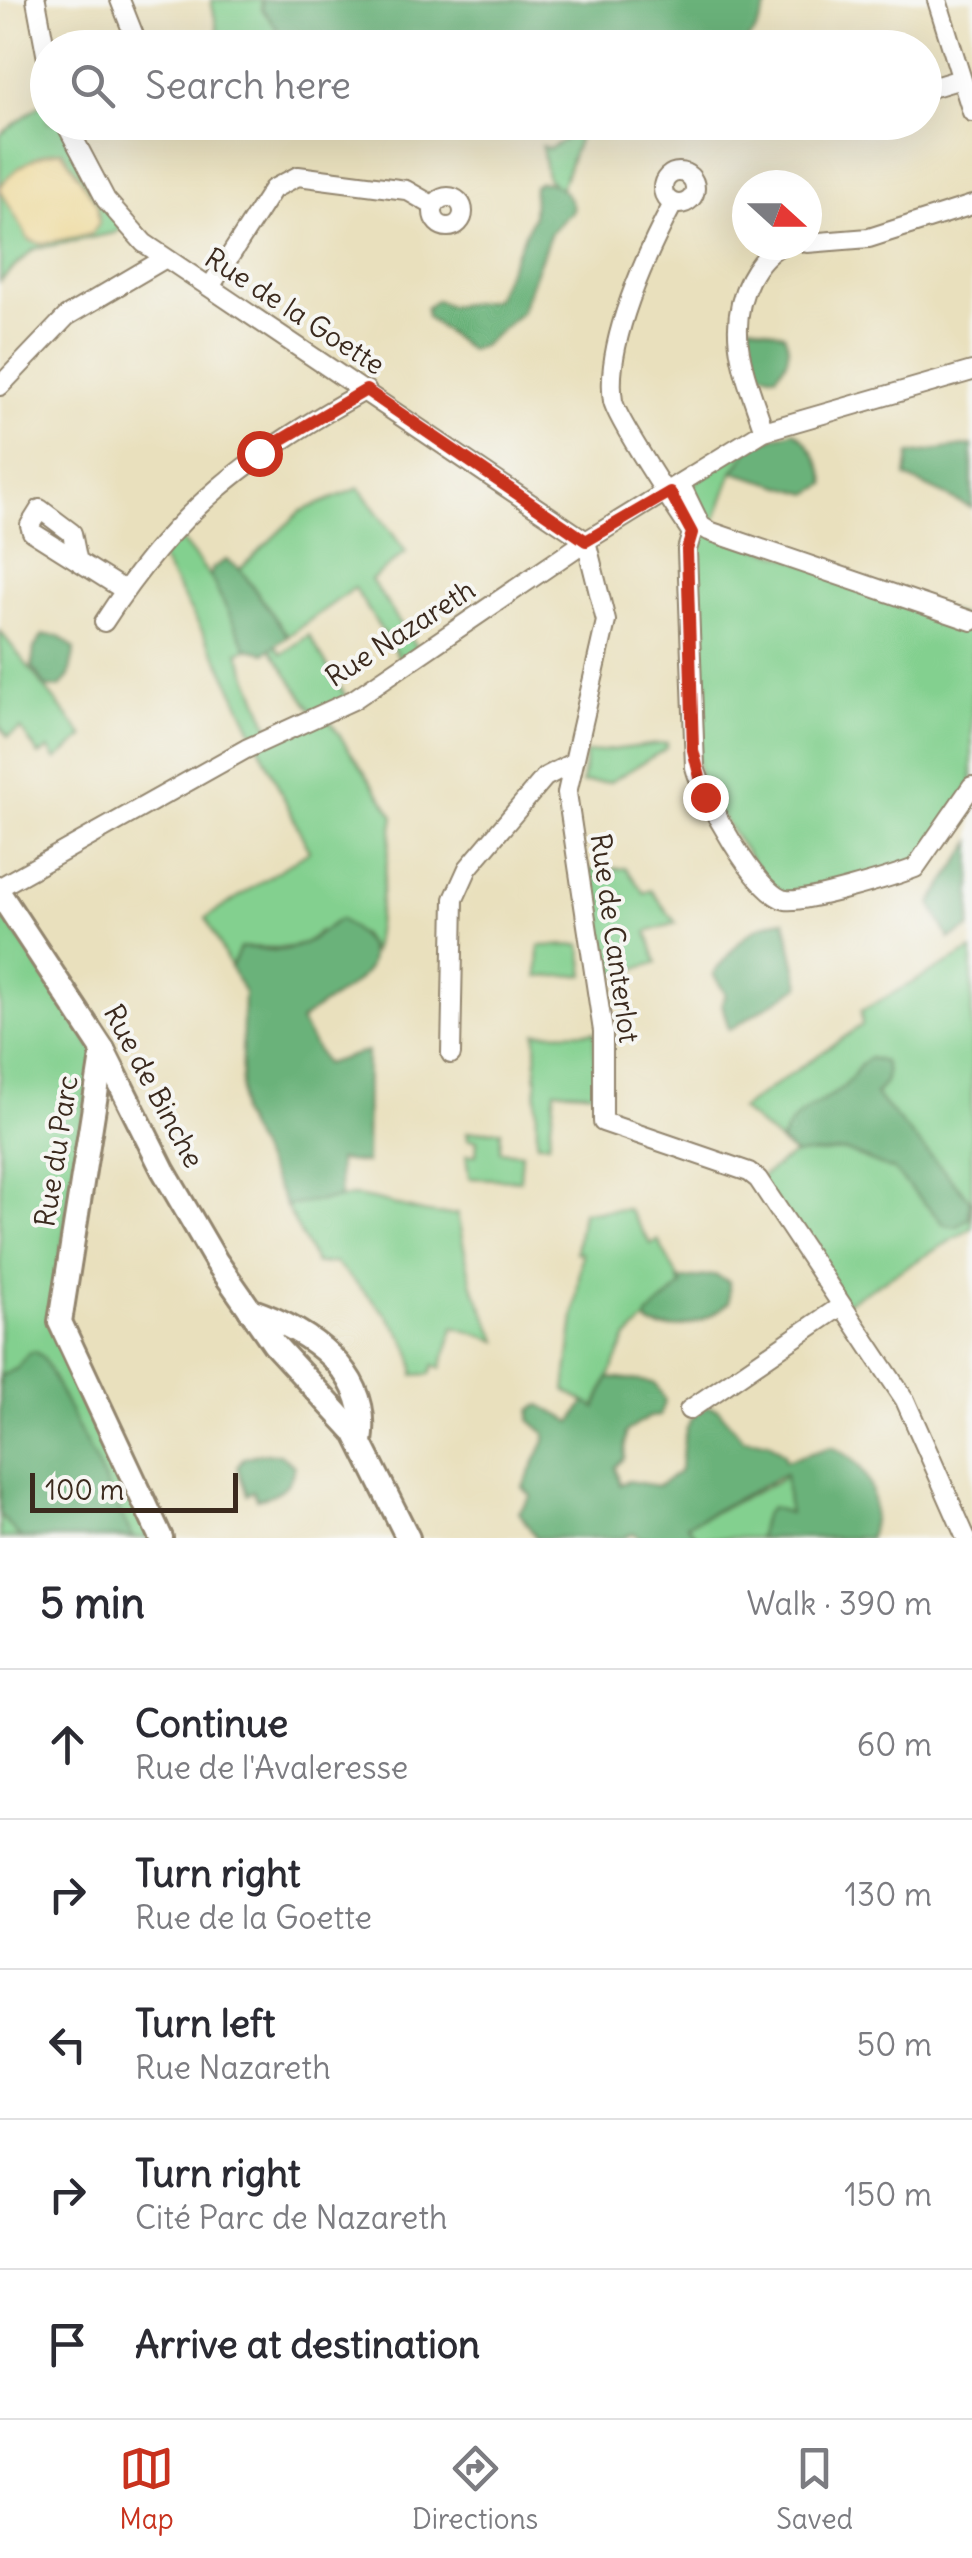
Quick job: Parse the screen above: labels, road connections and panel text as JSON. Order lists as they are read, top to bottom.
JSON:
{
  "streets": {
    "street": [
      "Rue de la Goette",
      "Rue Nazareth",
      "Rue de Canterlot",
      "Rue de Binche",
      "Rue du Parc"
    ]
  },
  "crossings": [
    ["Rue de la Goette", "Rue Nazareth"],
    ["Rue de la Goette", "Rue de Canterlot"],
    ["Rue Nazareth", "Rue de Canterlot"],
    ["Rue Nazareth", "Rue de Binche"],
    ["Rue de Binche", "Rue du Parc"]
  ],
  "scale_bar": "100 m",
  "north": "right",
  "page": {
    "search": "Search here",
    "scale": "100 m",
    "heading": ["5 min", "Walk · 390 m"],
    "list": [
      ["Continue", "Rue de l'Avaleresse", "60 m"],
      ["Turn right", "Rue de la Goette", "130 m"],
      ["Turn left", "Rue Nazareth", "50 m"],
      ["Turn right", "Cité Parc de Nazareth", "150 m"],
      "Arrive at destination"
    ],
    "nav": ["Map", "Directions", "Saved"]
  }
}
